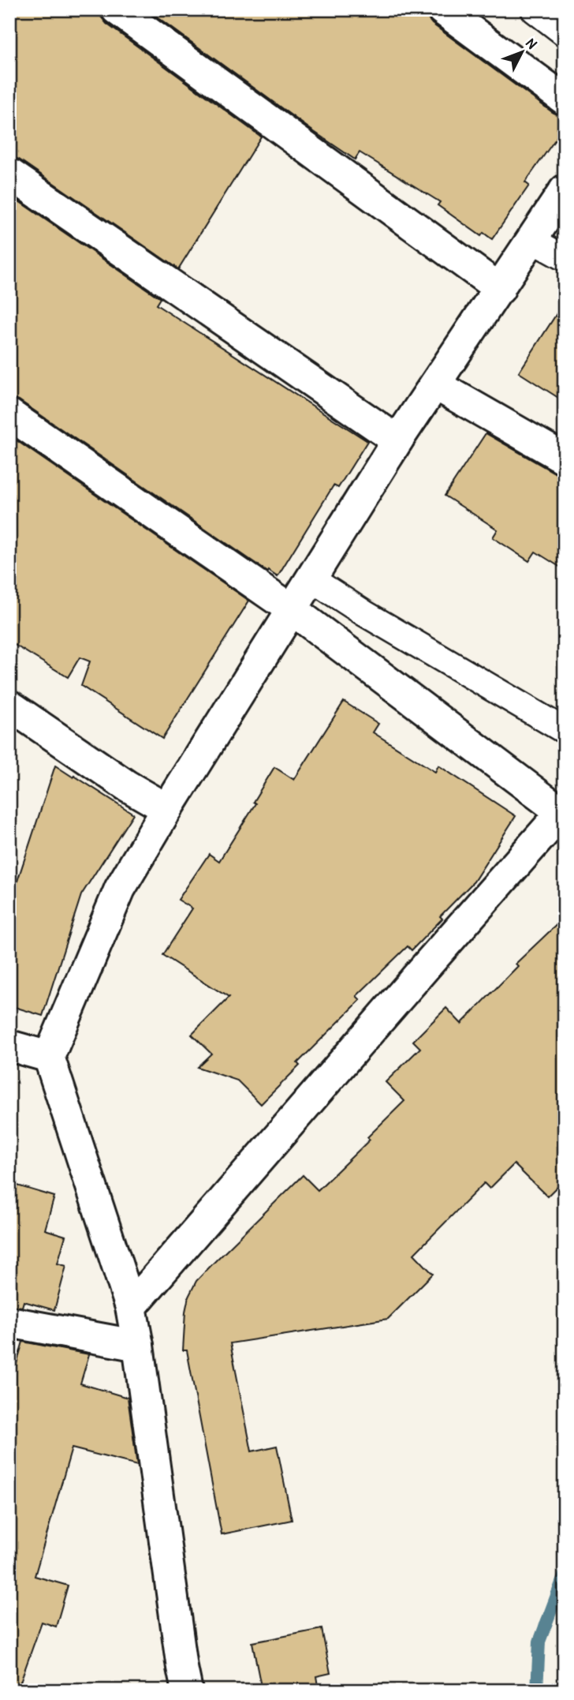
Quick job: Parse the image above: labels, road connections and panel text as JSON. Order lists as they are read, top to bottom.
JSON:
{
  "north": "top right"
}
